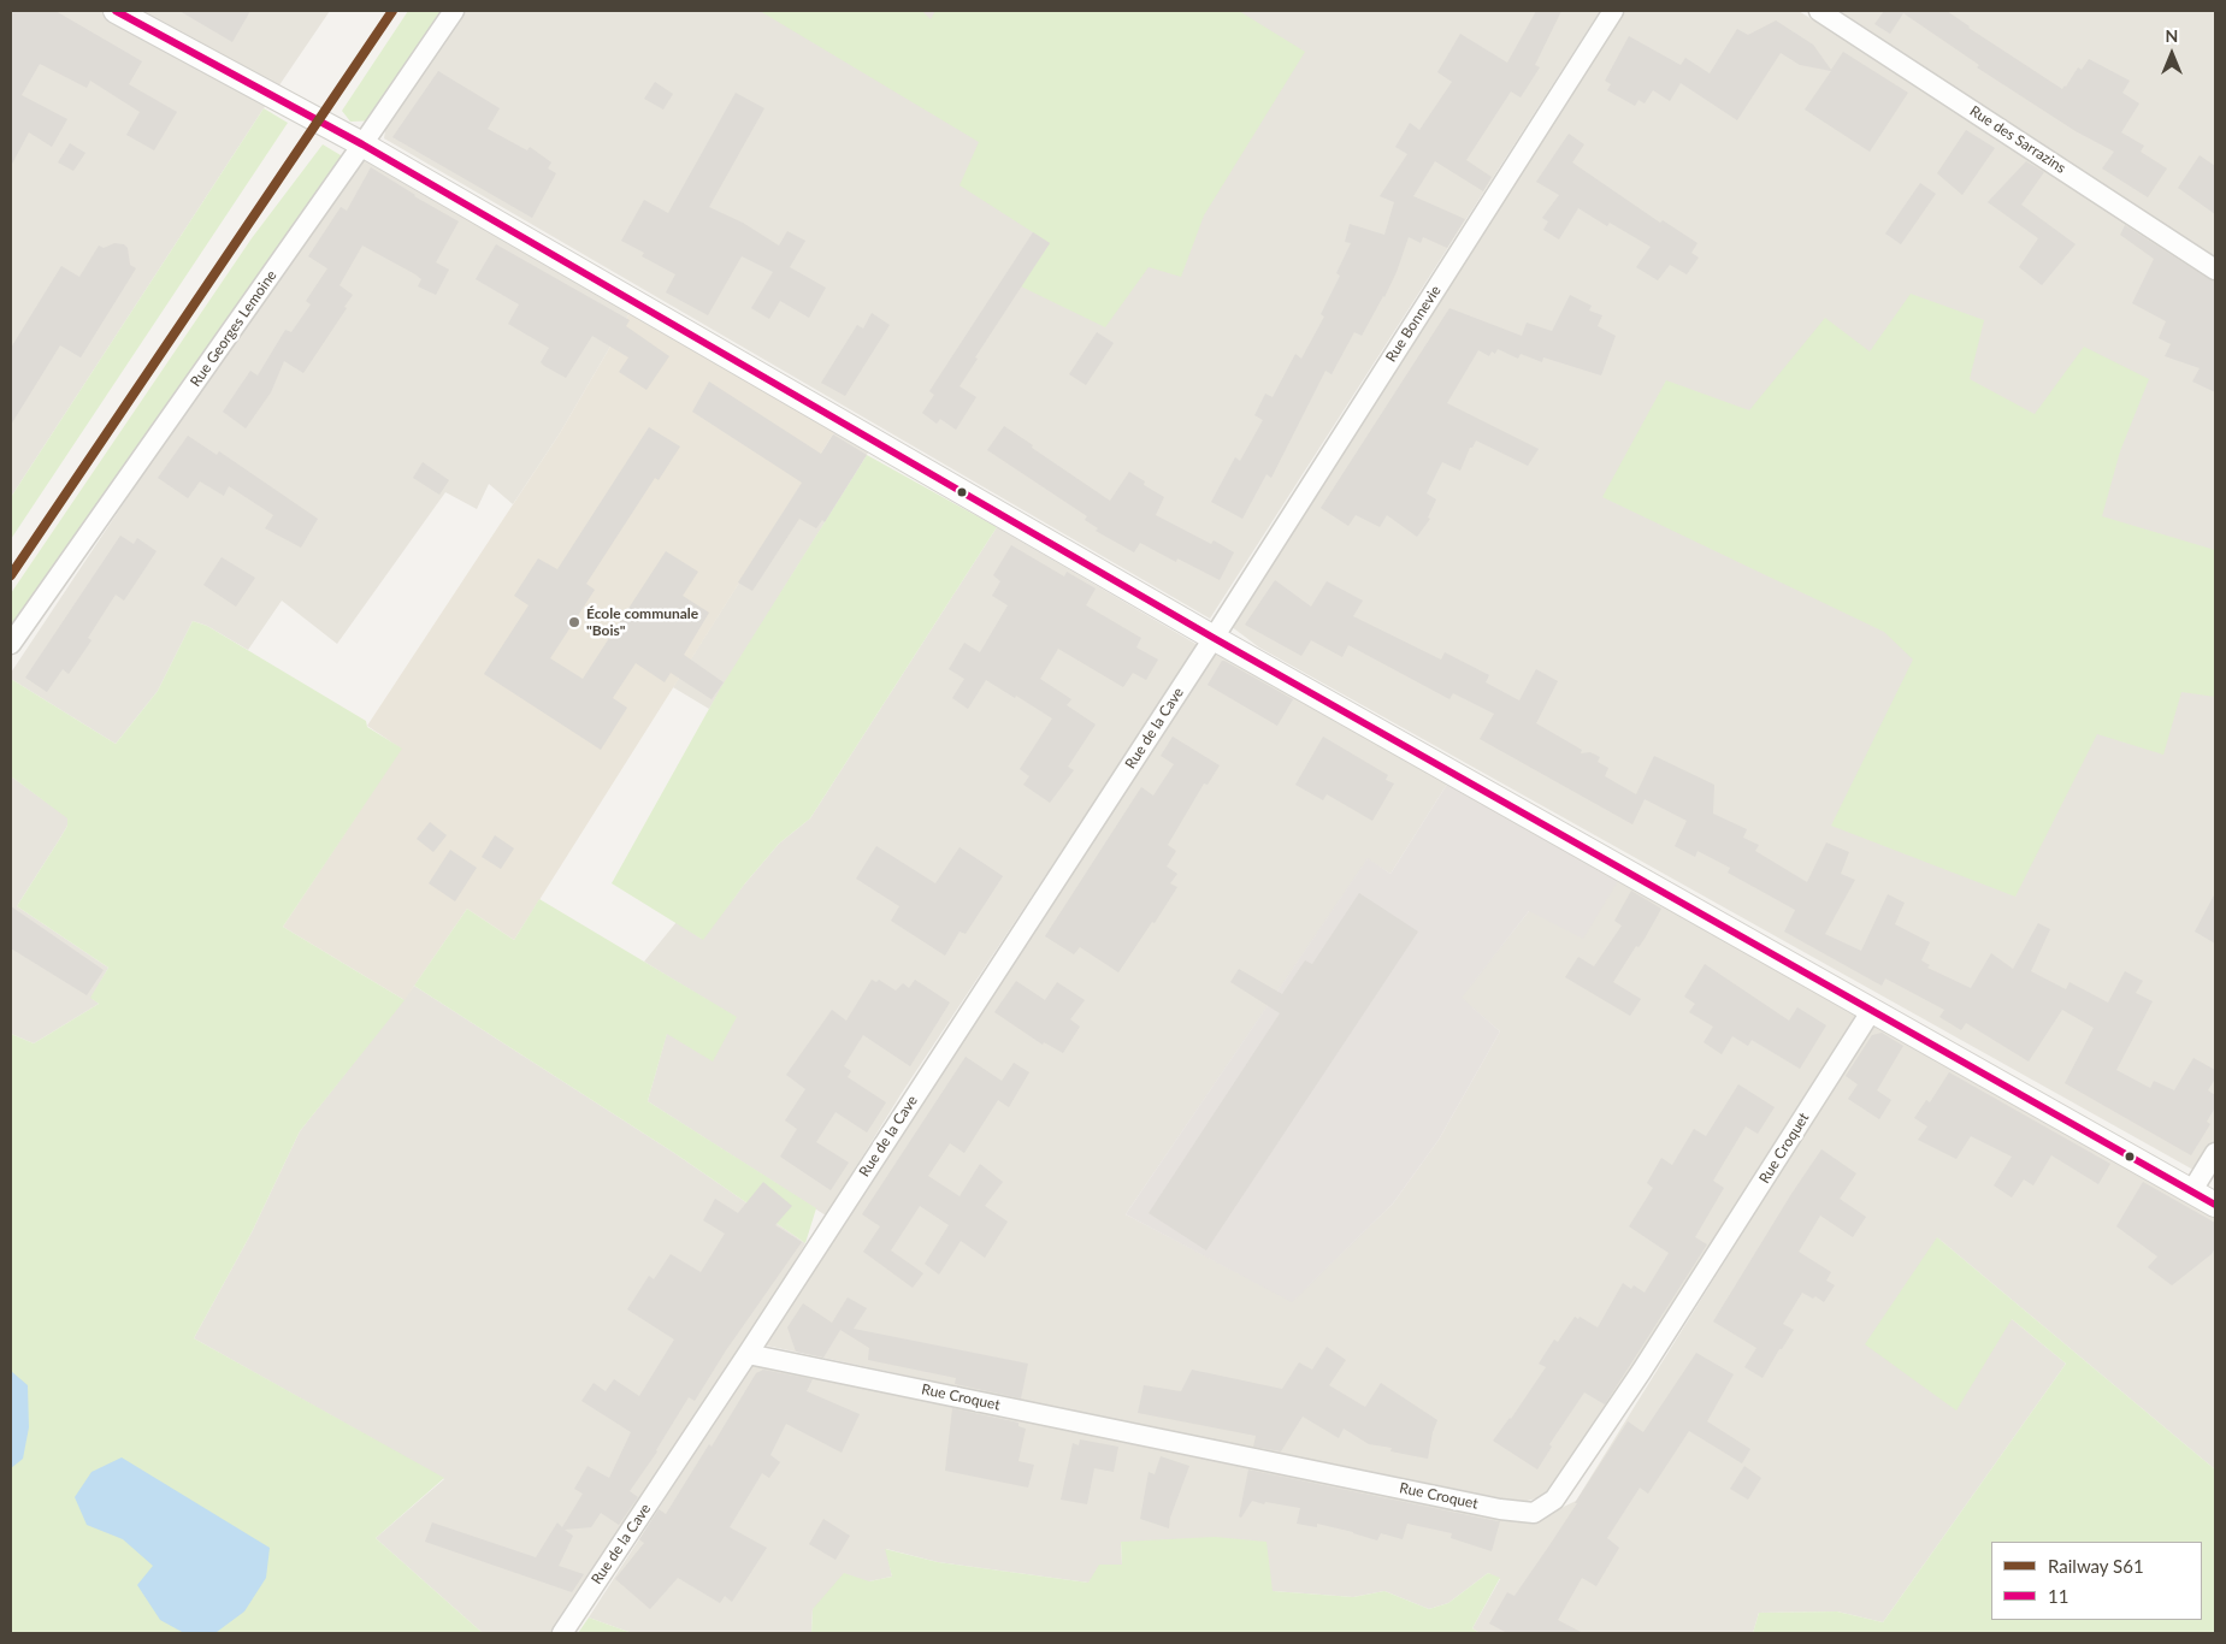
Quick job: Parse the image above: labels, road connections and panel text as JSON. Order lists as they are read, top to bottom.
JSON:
{
  "streets": {
    "street": [
      "Rue des Sarrazins",
      "Rue Bonnevie",
      "Rue Georges Lemoine",
      "Rue de la Cave",
      "Rue Croquet"
    ]
  },
  "crossings": [
    ["Rue Bonnevie", "Rue de la Cave"],
    ["Rue de la Cave", "Rue Croquet"]
  ],
  "places": ["École communale \"Bois\""],
  "lines": ["rail line S61", "transit line 11"],
  "legend": ["Railway S61", "11"],
  "north": "top"
}
